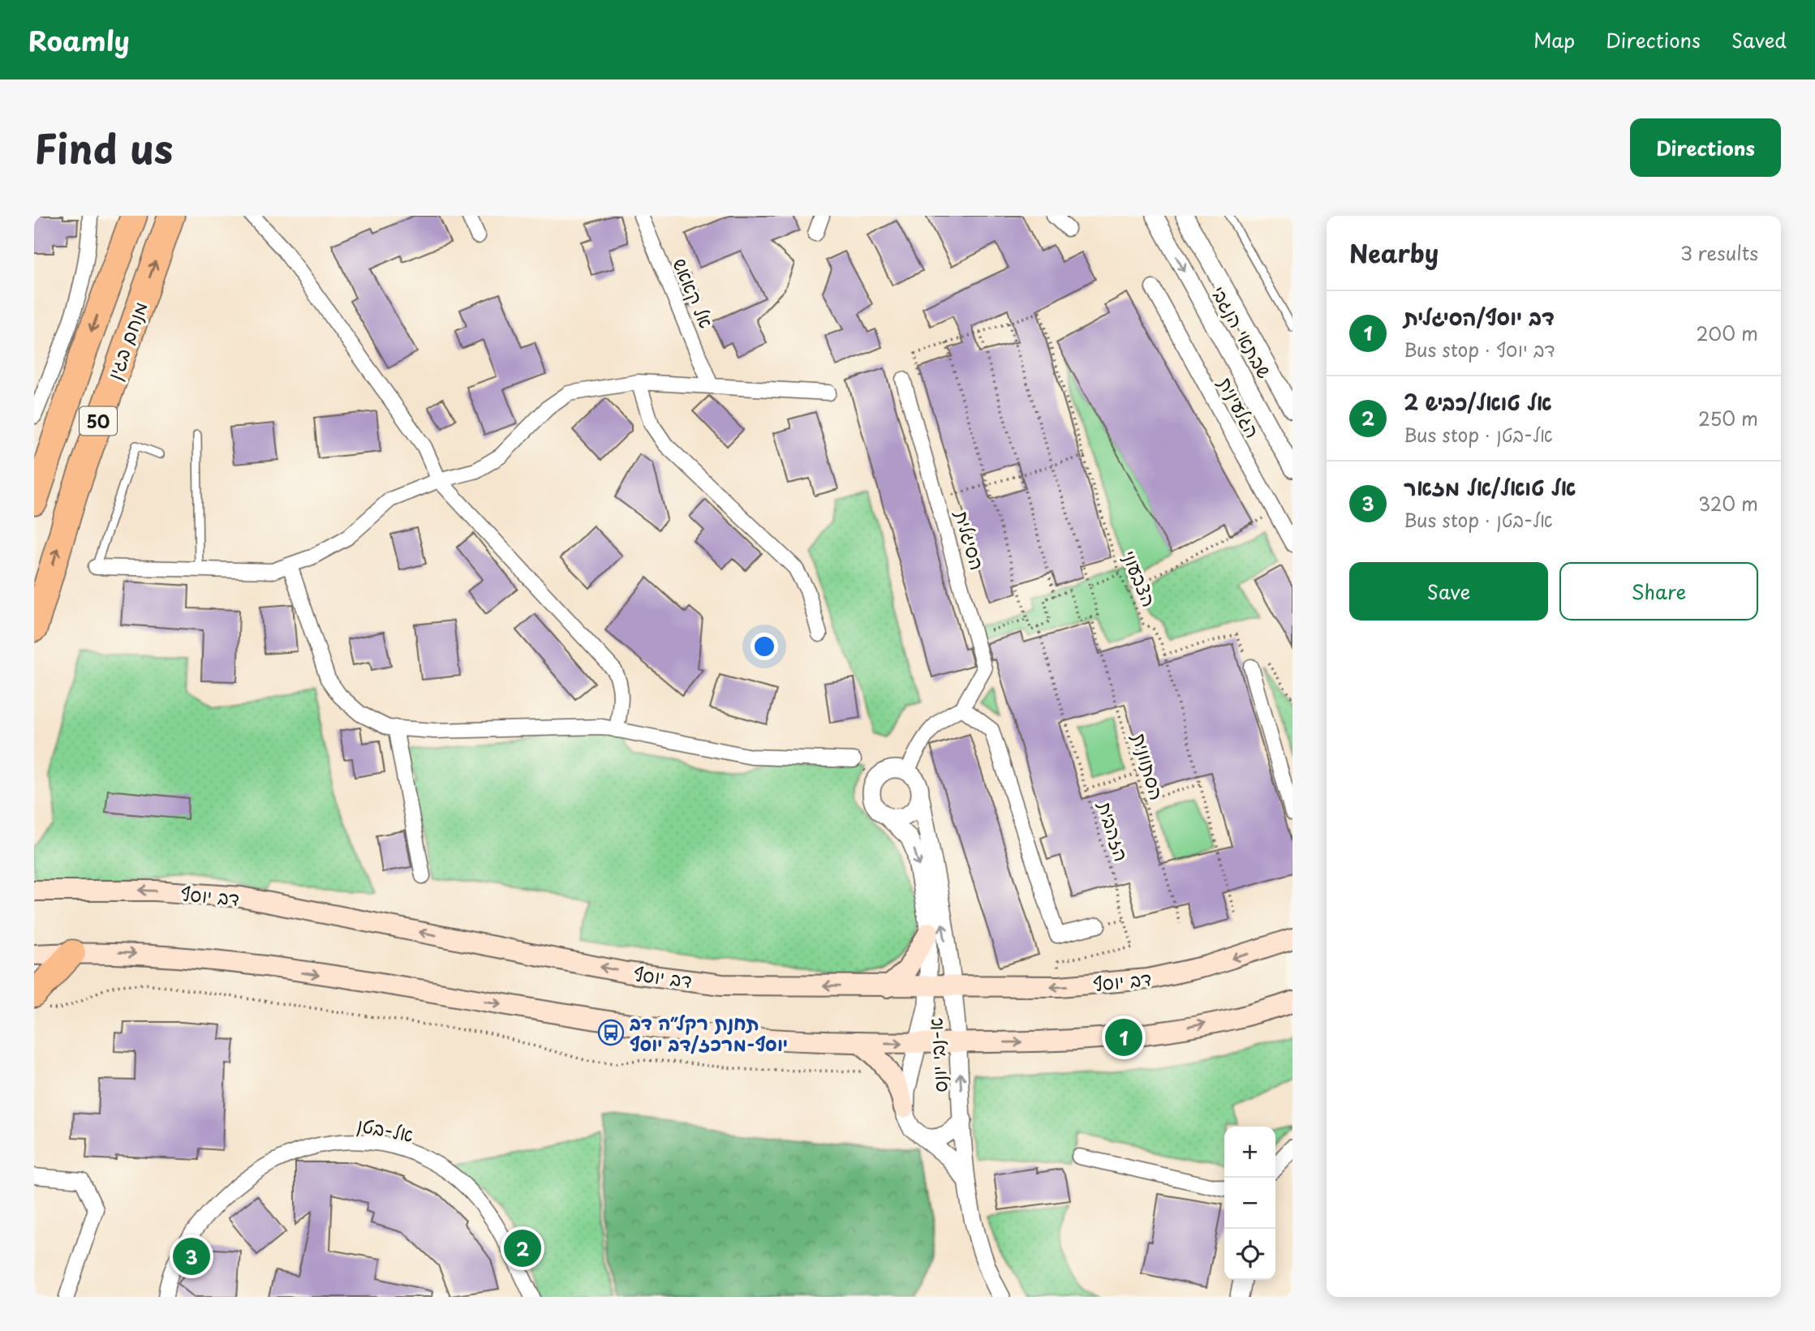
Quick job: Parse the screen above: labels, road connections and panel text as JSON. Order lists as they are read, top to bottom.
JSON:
{
  "streets": {
    "highway": ["מנחם בגין", "50"],
    "main road": ["דב יוסף"],
    "street": [
      "אל קאאש",
      "שבתאי הנגבי",
      "הגלעינית",
      "הסיגלית",
      "א-נבי יונס",
      "אל-בטן"
    ],
    "path": ["הצבעוני", "הסתוונית", "הזהבית"]
  },
  "crossings": [
    ["הזהבית", "דב יוסף"],
    ["דב יוסף", "א-נבי יונס"]
  ],
  "places": {
    "bus stop": ["תחנת רקל״ה דב יוסף-מרכז/דב יוסף"]
  },
  "page": {
    "header": "Roamly",
    "nav": ["Map", "Directions", "Saved"],
    "title": "Find us",
    "buttons": [
      "Directions",
      ["Save", "Share"]
    ],
    "heading": ["Nearby", "3 results"],
    "list": [
      {
        "mark": "1",
        "name": "דב יוסף/הסיגלית",
        "note": "Bus stop · דב יוסף",
        "value": "200 m"
      },
      {
        "mark": "2",
        "name": "אל טואל/כביש 2",
        "note": "Bus stop · אל-בטן",
        "value": "250 m"
      },
      {
        "mark": "3",
        "name": "אל טואל/אל מזאר",
        "note": "Bus stop · אל-בטן",
        "value": "320 m"
      }
    ],
    "pins": ["1", "2", "3"],
    "map_buttons": ["+", "−"]
  }
}
